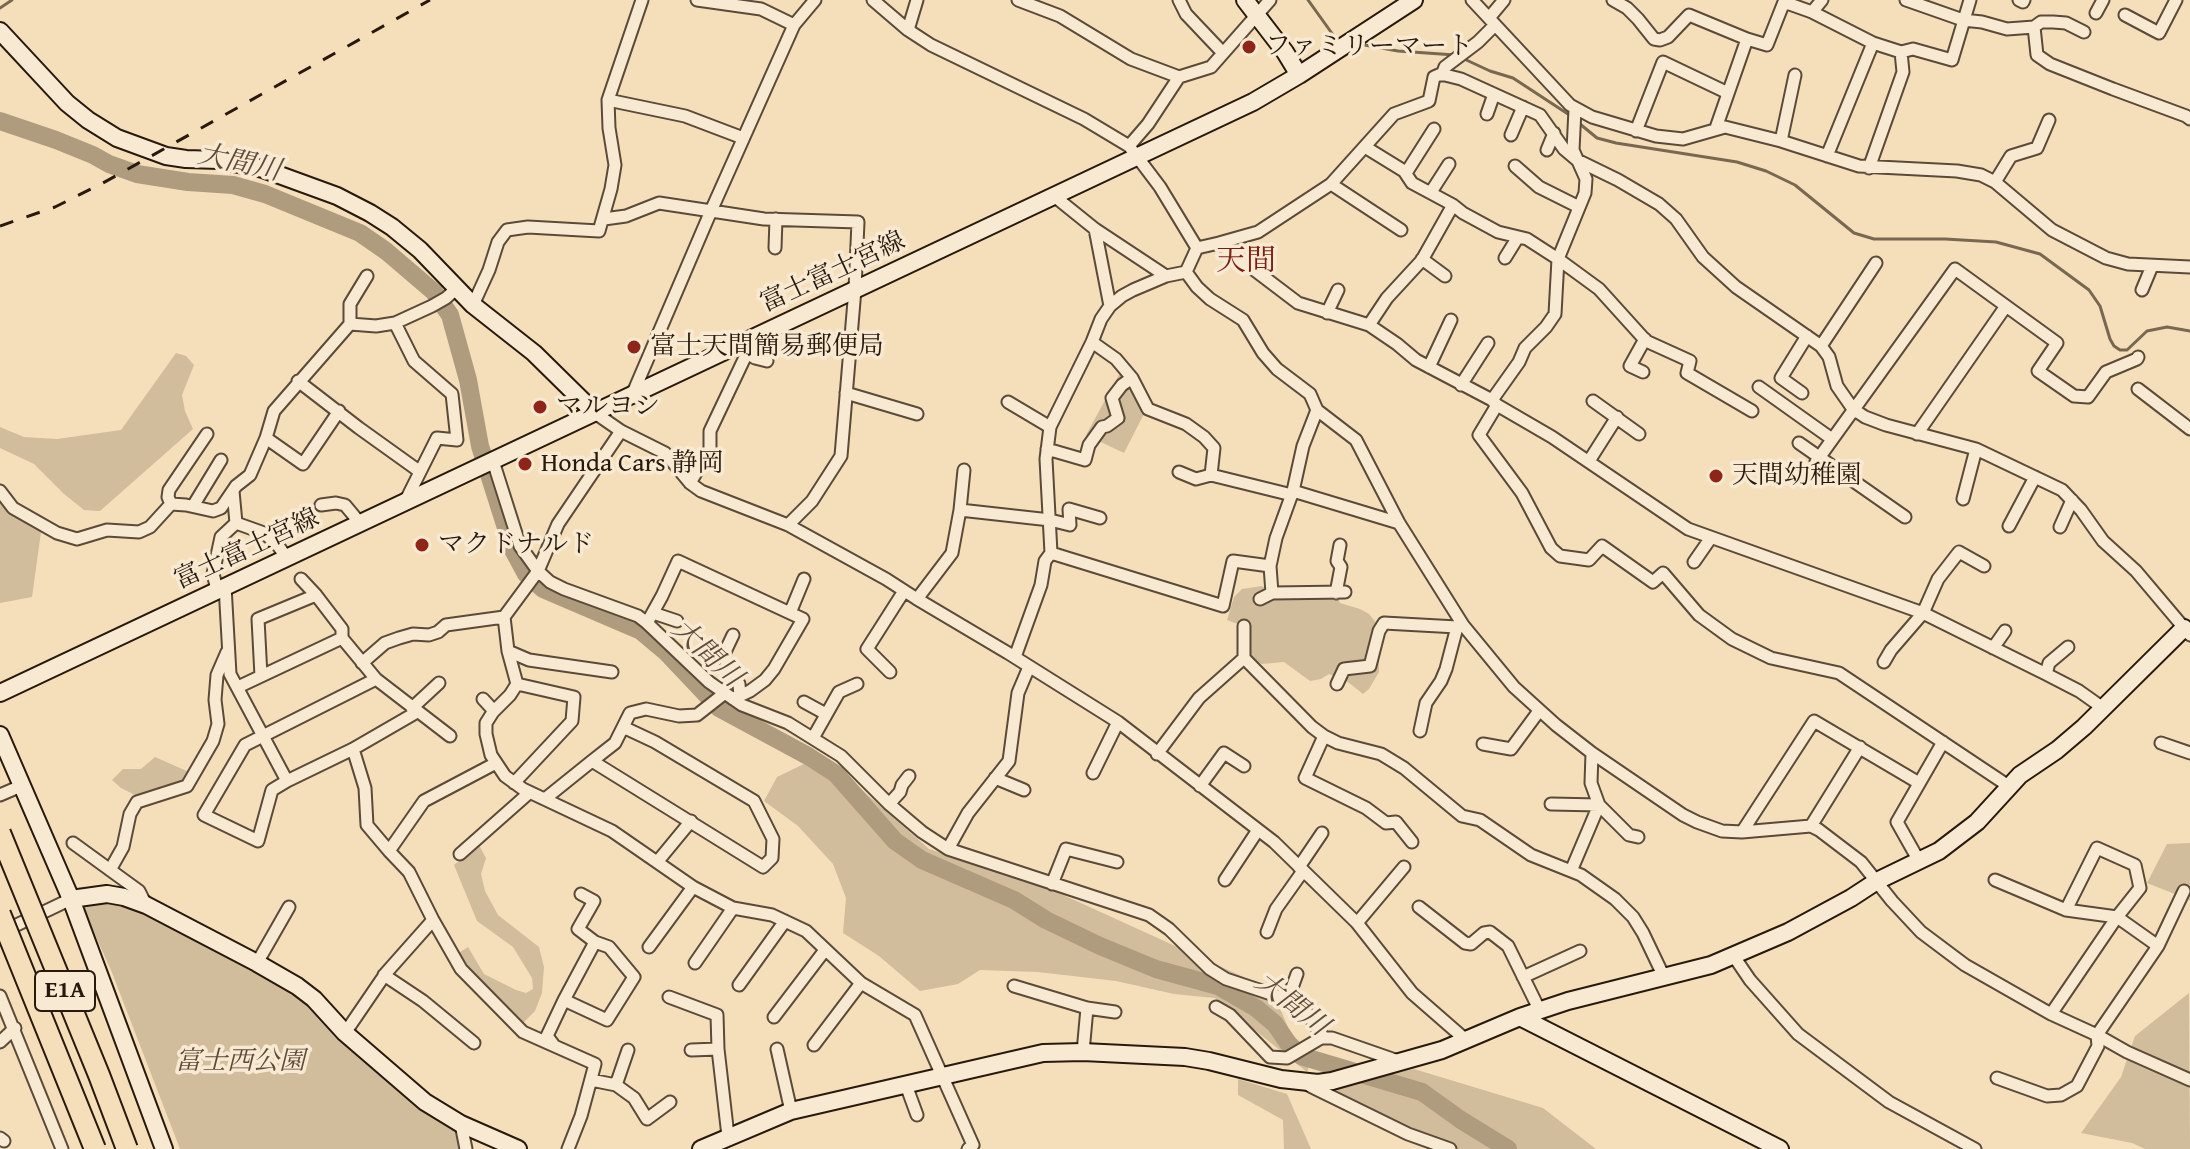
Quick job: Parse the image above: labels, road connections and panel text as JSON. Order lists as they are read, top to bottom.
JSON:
{
  "streets": {
    "highway": ["E1A"],
    "street": ["富士富士宮線"]
  },
  "districts": ["天間"],
  "water": ["大間川"],
  "parks": ["富士西公園"],
  "places": [
    "ファミリーマート",
    "富士天間簡易郵便局",
    "マルヨシ",
    "Honda Cars 静岡",
    "天間幼稚園",
    "マクドナルド"
  ]
}
